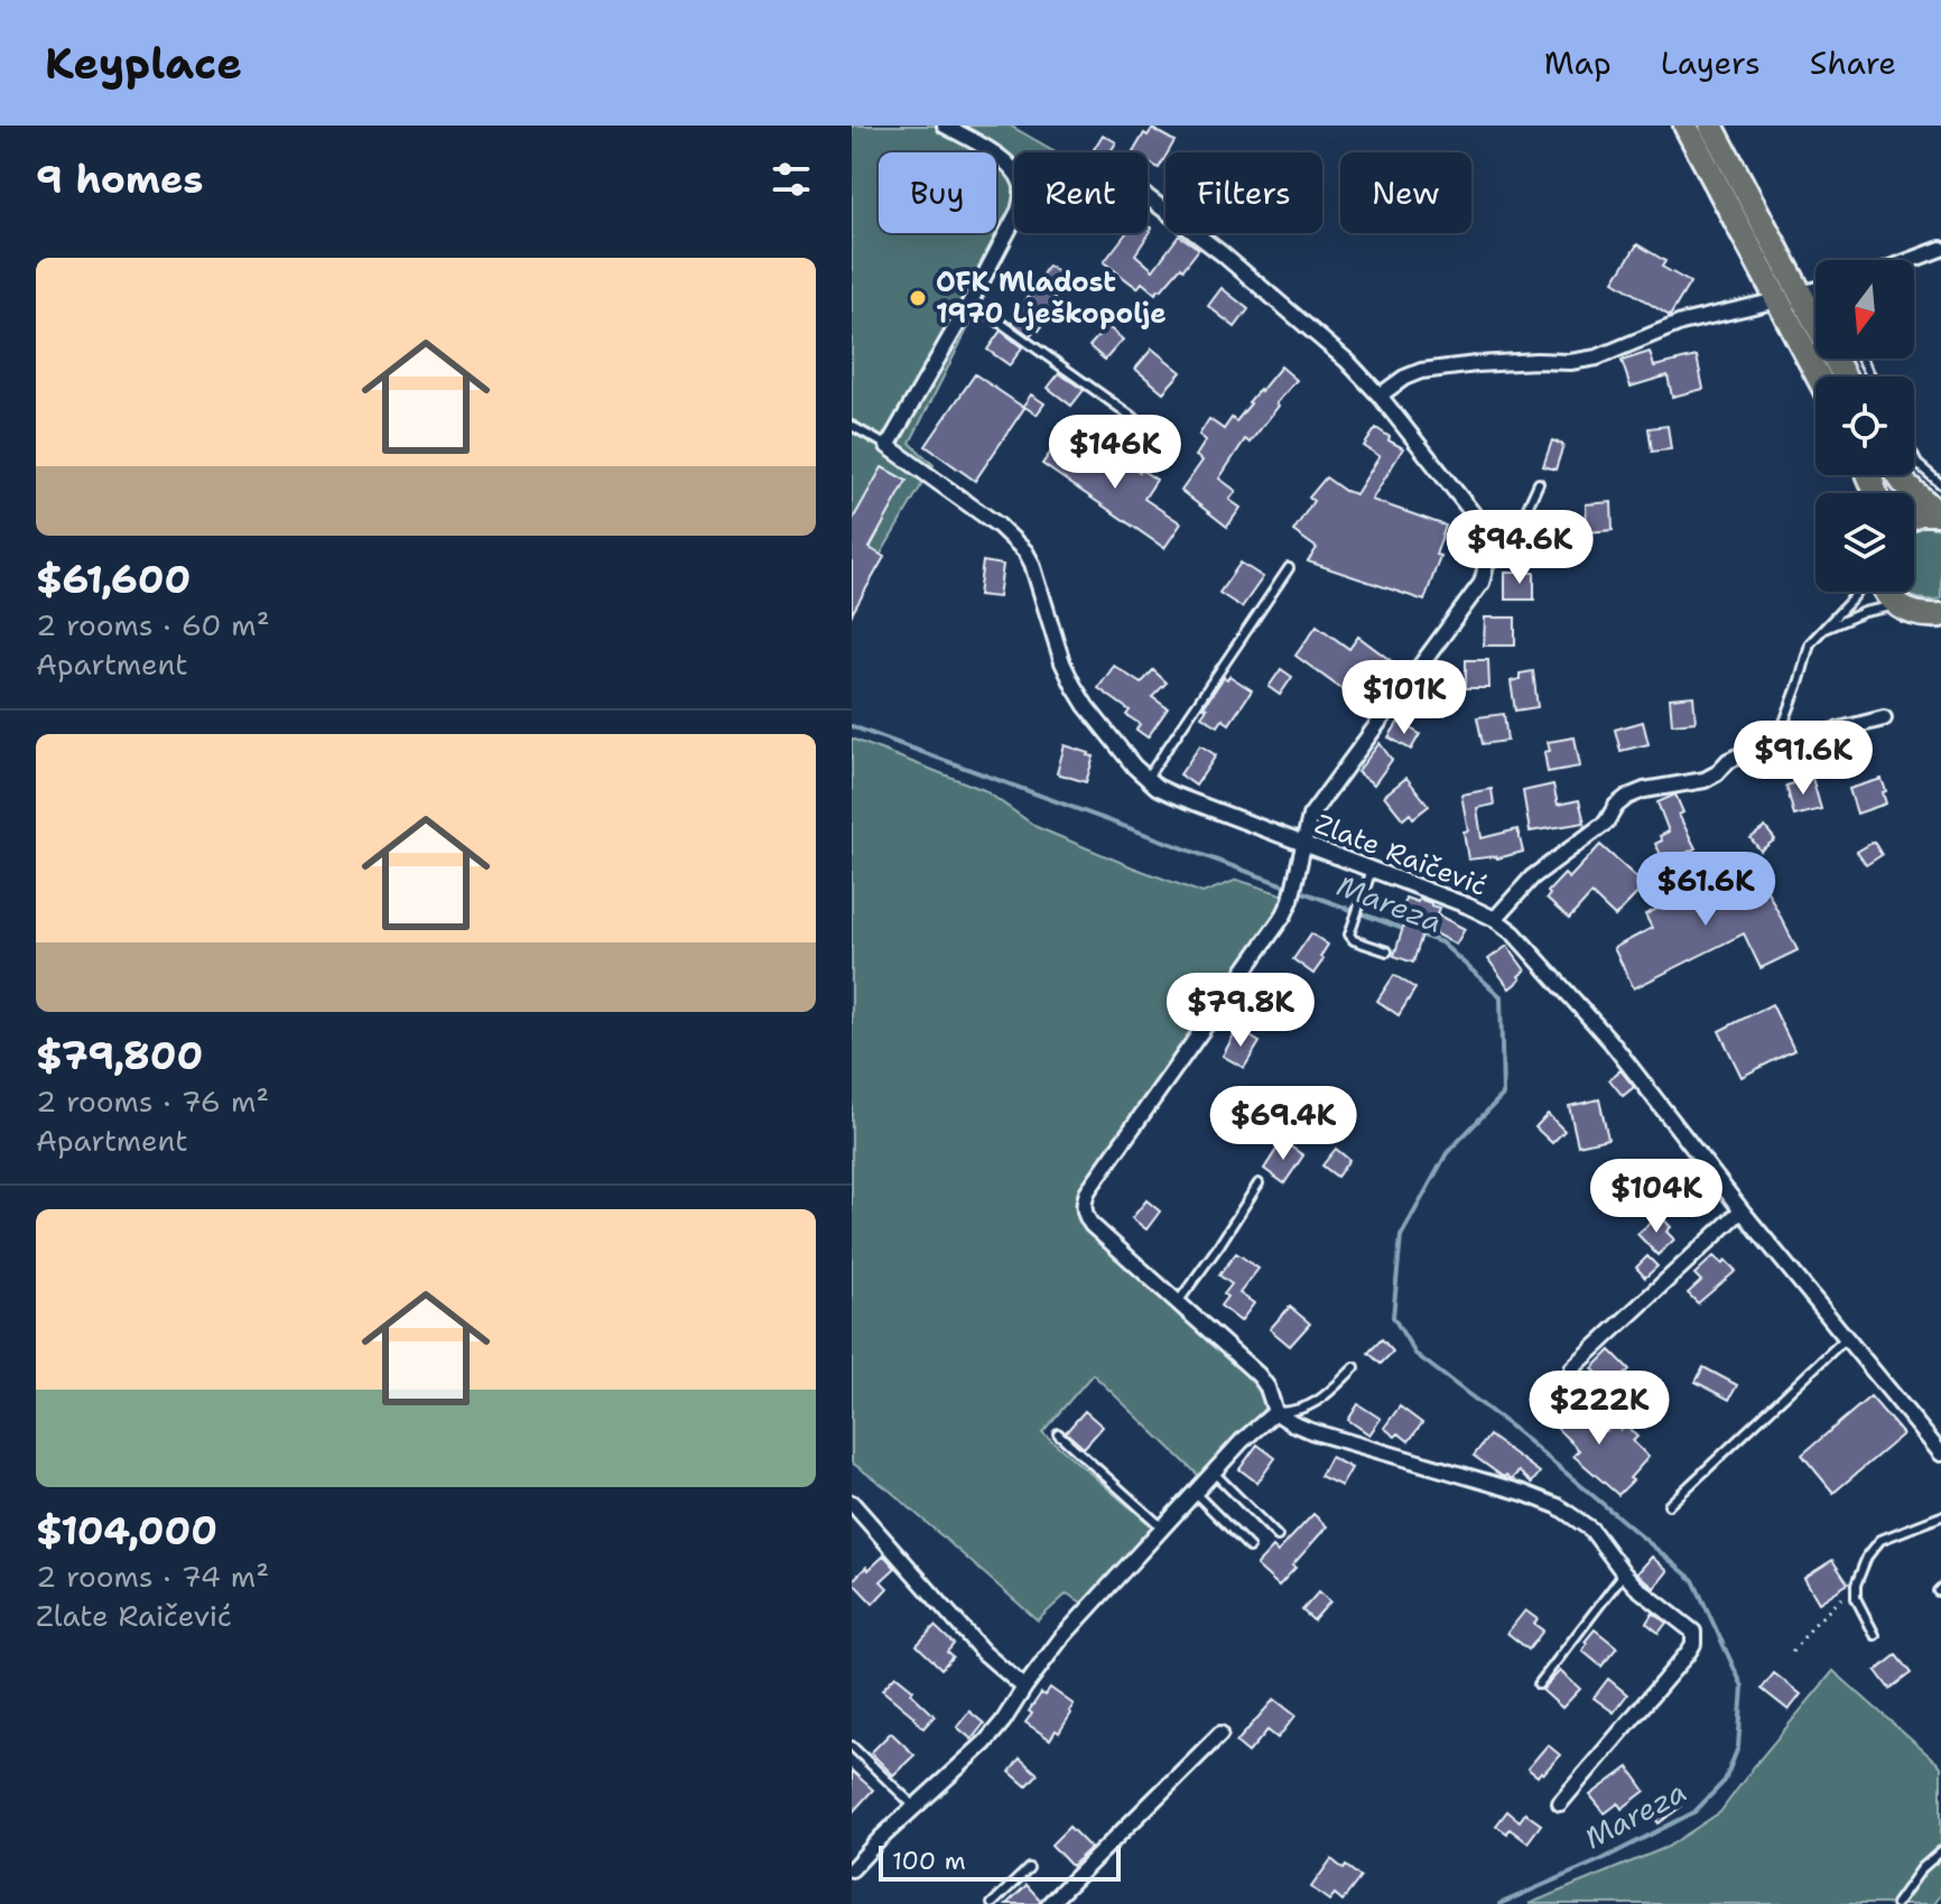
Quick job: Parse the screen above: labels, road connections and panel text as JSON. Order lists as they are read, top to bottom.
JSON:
{
  "streets": {
    "street": ["Zlate Raičević"]
  },
  "water": ["Mareza"],
  "places": ["OFK Mladost 1970 Lješkopolje"],
  "scale_bar": "100 m",
  "north": "bottom",
  "page": {
    "header": "Keyplace",
    "nav": ["Map", "Layers", "Share"],
    "heading": "9 homes",
    "chip": [
      "Buy",
      "Rent",
      "Filters",
      "New"
    ],
    "list": [
      {
        "name": "$61,600",
        "note": "2 rooms · 60 m² · Apartment"
      },
      {
        "name": "$79,800",
        "note": "2 rooms · 76 m² · Apartment"
      },
      {
        "name": "$104,000",
        "note": "2 rooms · 74 m² · Zlate Raičević"
      }
    ],
    "price": [
      "$146K",
      "$94.6K",
      "$101K",
      "$91.6K",
      "$61.6K",
      "$79.8K",
      "$69.4K",
      "$104K",
      "$222K"
    ],
    "scale": "100 m"
  }
}
